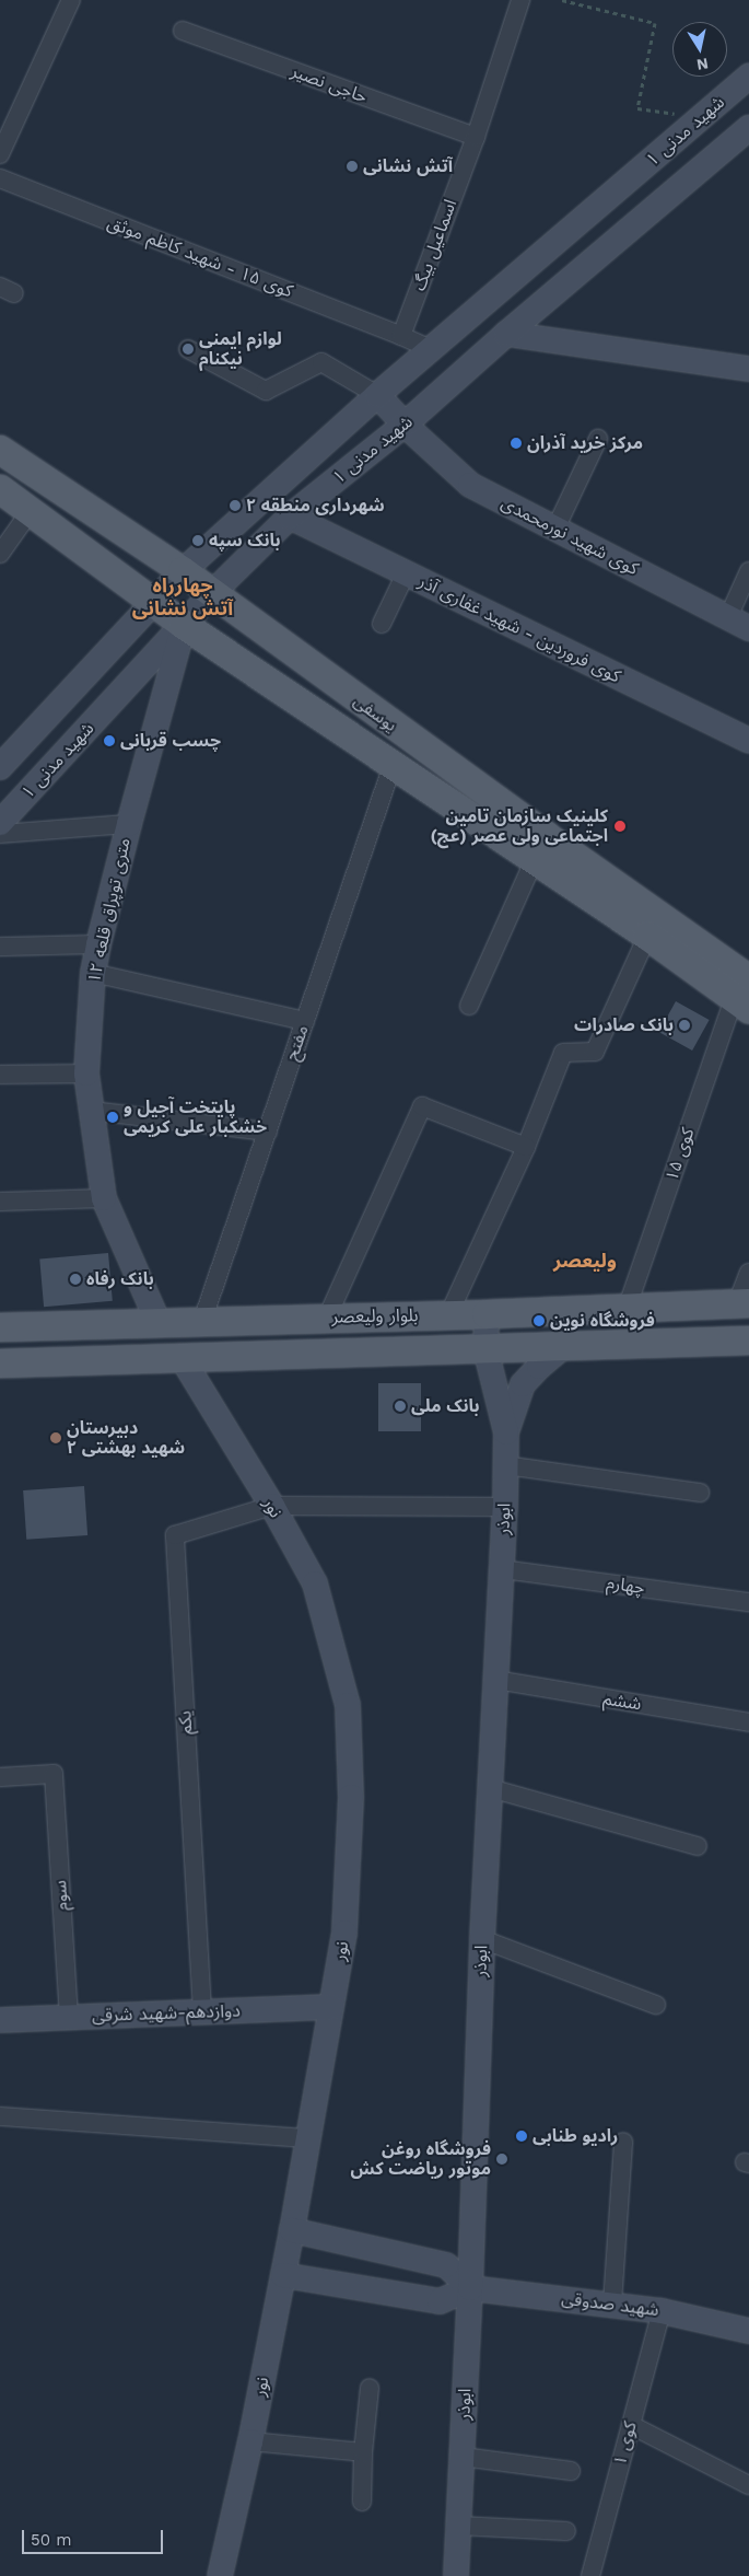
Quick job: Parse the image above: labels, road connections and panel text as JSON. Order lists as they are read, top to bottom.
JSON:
{
  "streets": {
    "main road": ["یوسفی", "بلوار ولیعصر"],
    "street": [
      "حاجی نصیر",
      "شهید مدنی ۱",
      "اسماعیل بیگ",
      "کوی ۱۵ - شهید کاظم موثق",
      "کوی شهید نورمحمدی",
      "کوی فروردین - شهید غفاری آذر",
      "۱۲ متری توپراق قلعه",
      "مفتح",
      "کوی ۱۵",
      "نور",
      "ابوذر",
      "چهارم",
      "ششم",
      "یکم",
      "سوم",
      "دوازدهم-شهید شرقی",
      "شهید صدوقی",
      "کوی ۱"
    ]
  },
  "crossings": [
    ["حاجی نصیر", "اسماعیل بیگ"],
    ["شهید مدنی ۱", "کوی شهید نورمحمدی"],
    ["شهید مدنی ۱", "کوی فروردین - شهید غفاری آذر"],
    ["شهید مدنی ۱", "یوسفی"],
    ["شهید مدنی ۱", "۱۲ متری توپراق قلعه"],
    ["اسماعیل بیگ", "کوی ۱۵ - شهید کاظم موثق"],
    ["یوسفی", "۱۲ متری توپراق قلعه"],
    ["یوسفی", "مفتح"],
    ["یوسفی", "کوی ۱۵"],
    ["۱۲ متری توپراق قلعه", "بلوار ولیعصر"],
    ["مفتح", "بلوار ولیعصر"],
    ["کوی ۱۵", "بلوار ولیعصر"],
    ["بلوار ولیعصر", "نور"],
    ["بلوار ولیعصر", "ابوذر"],
    ["نور", "یکم"],
    ["نور", "دوازدهم-شهید شرقی"],
    ["ابوذر", "چهارم"],
    ["ابوذر", "ششم"],
    ["ابوذر", "شهید صدوقی"],
    ["یکم", "دوازدهم-شهید شرقی"],
    ["سوم", "دوازدهم-شهید شرقی"],
    ["شهید صدوقی", "کوی ۱"]
  ],
  "districts": ["چهارراه آتش نشانی", "ولیعصر"],
  "places": [
    "آتش نشانی",
    "لوازم ایمنی نیکنام",
    "مرکز خرید آذران",
    "شهرداری منطقه ۲",
    "بانک سپه",
    "چسب قربانی",
    "کلینیک سازمان تامین اجتماعی ولی عصر (عج)",
    "بانک صادرات",
    "پایتخت آجیل و خشکبار علی کریمی",
    "بانک رفاه",
    "فروشگاه نوین",
    "بانک ملی",
    "دبیرستان شهید بهشتی ۲",
    "رادیو طنابی",
    "فروشگاه روغن موتور ریاضت کش"
  ],
  "scale_bar": "50 m",
  "north": "bottom"
}
